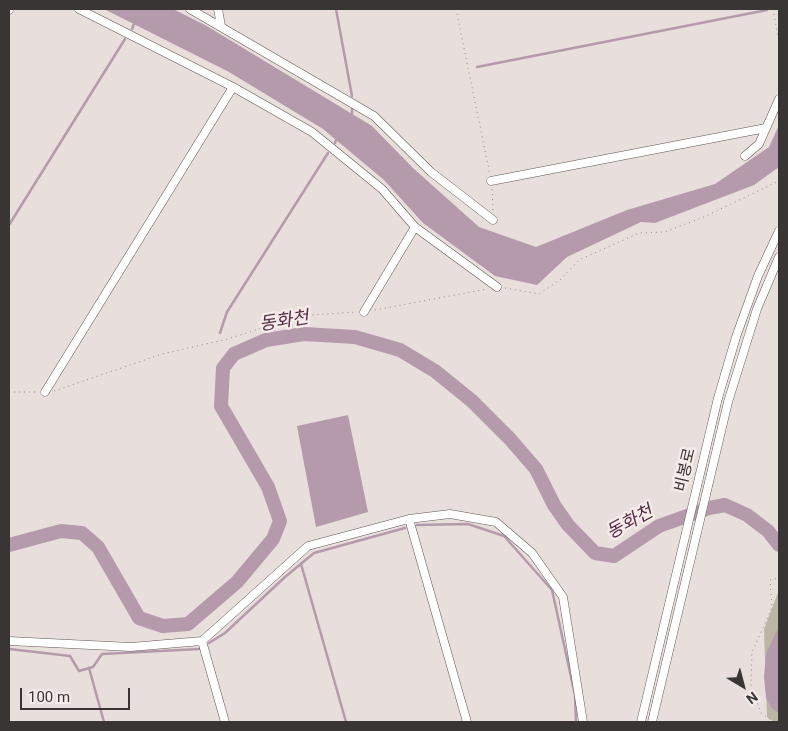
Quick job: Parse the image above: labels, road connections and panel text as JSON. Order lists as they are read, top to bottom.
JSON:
{
  "streets": {
    "street": ["비봉로"]
  },
  "water": ["동화천"],
  "scale_bar": "100 m",
  "north": "bottom right"
}
